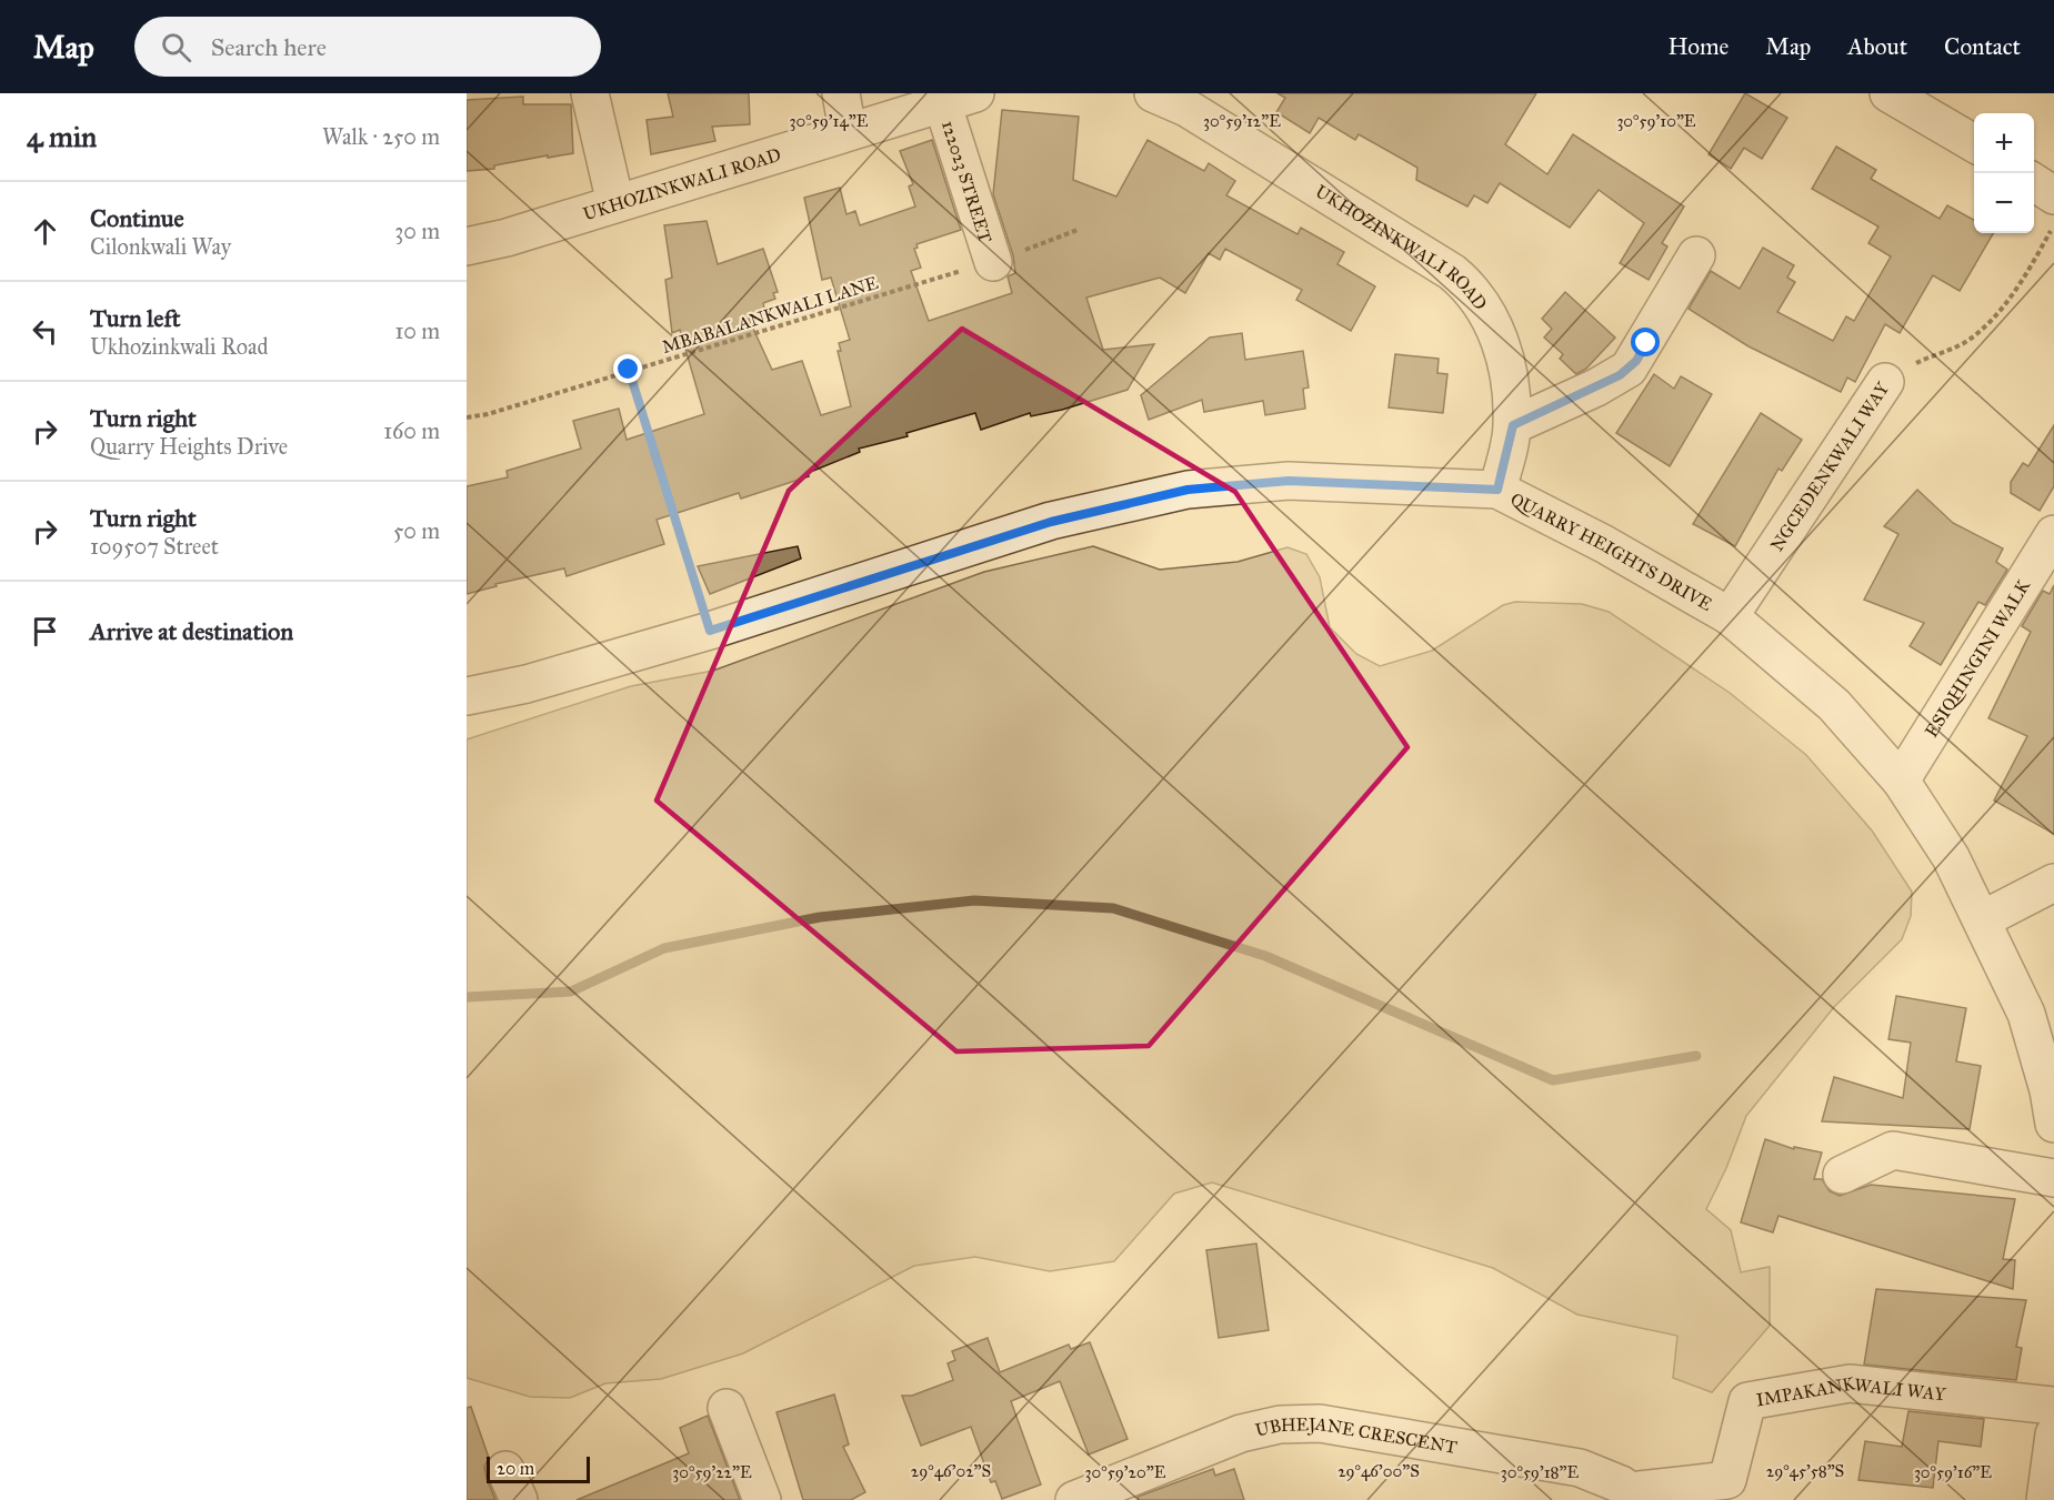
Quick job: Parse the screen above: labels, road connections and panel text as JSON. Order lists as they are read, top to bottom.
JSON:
{
  "streets": {
    "street": [
      "UKHOZINKWALI ROAD",
      "122023 STREET",
      "NGCEDENKWALI WAY",
      "QUARRY HEIGHTS DRIVE",
      "ESIQHINGINI WALK",
      "IMPAKANKWALI WAY",
      "UBHEJANE CRESCENT"
    ],
    "path": ["MBABALANKWALI LANE"]
  },
  "crossings": [
    ["UKHOZINKWALI ROAD", "122023 STREET"],
    ["UKHOZINKWALI ROAD", "QUARRY HEIGHTS DRIVE"],
    ["122023 STREET", "MBABALANKWALI LANE"],
    ["NGCEDENKWALI WAY", "QUARRY HEIGHTS DRIVE"],
    ["QUARRY HEIGHTS DRIVE", "ESIQHINGINI WALK"],
    ["IMPAKANKWALI WAY", "UBHEJANE CRESCENT"]
  ],
  "scale_bar": "20 m",
  "page": {
    "header": "Map",
    "search": "Search here",
    "nav": [
      "Home",
      "Map",
      "About",
      "Contact"
    ],
    "heading": ["4 min", "Walk · 250 m"],
    "map_buttons": ["+", "−"],
    "list": [
      ["Continue", "Cilonkwali Way", "30 m"],
      ["Turn left", "Ukhozinkwali Road", "10 m"],
      ["Turn right", "Quarry Heights Drive", "160 m"],
      ["Turn right", "109507 Street", "50 m"],
      "Arrive at destination"
    ],
    "scale": "20 m"
  },
  "coordinates": [
    "30°59'14\"E",
    "30°59'12\"E",
    "30°59'10\"E",
    "29°46'02\"S",
    "29°46'00\"S",
    "29°45'58\"S",
    "30°59'22\"E",
    "30°59'20\"E",
    "30°59'18\"E",
    "30°59'16\"E"
  ]
}
